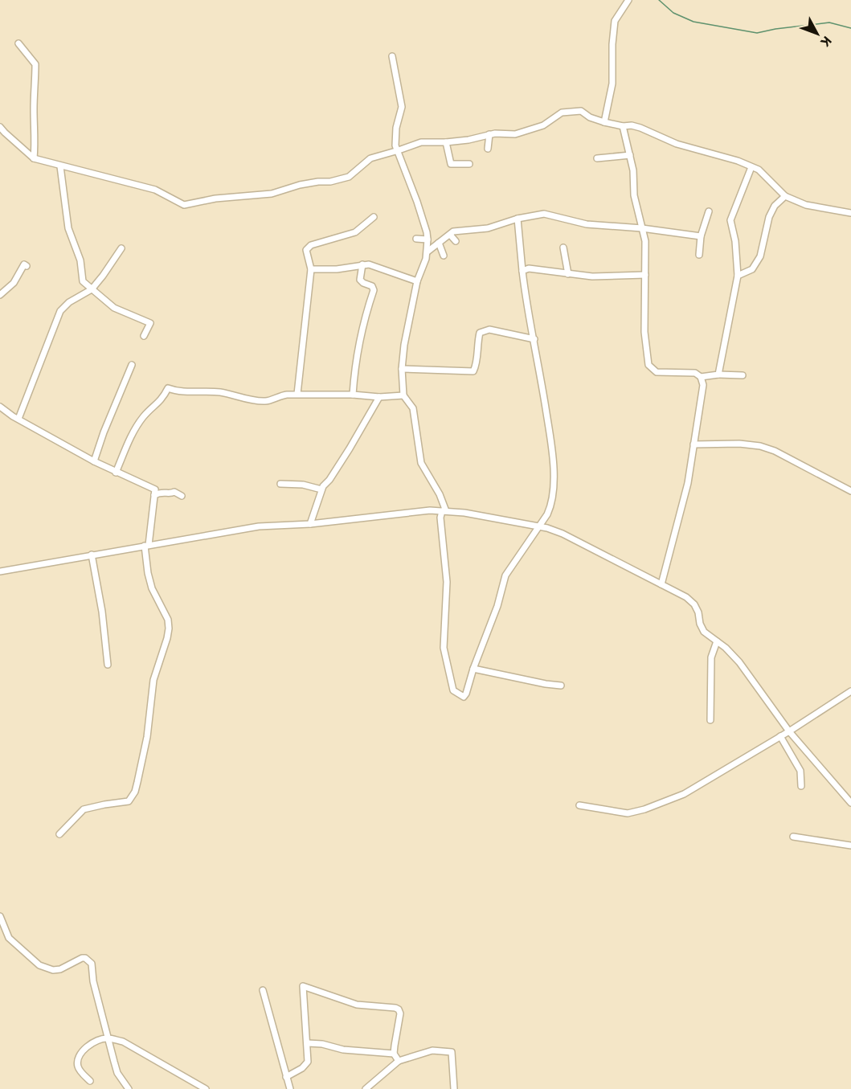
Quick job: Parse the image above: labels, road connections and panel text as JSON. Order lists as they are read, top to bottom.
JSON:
{
  "north": "bottom right"
}
